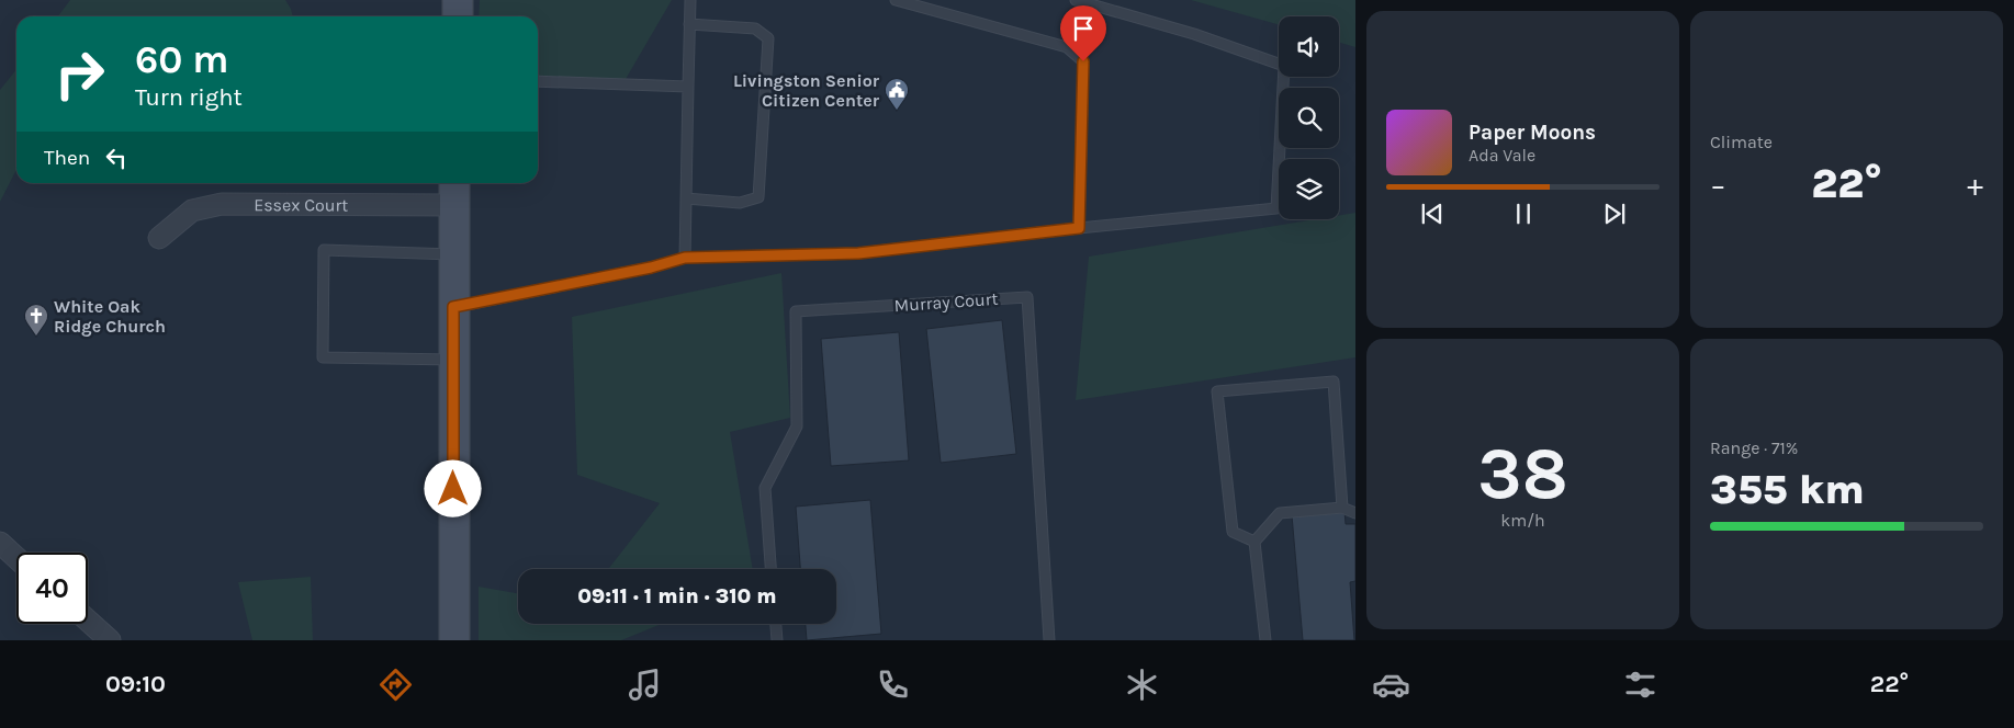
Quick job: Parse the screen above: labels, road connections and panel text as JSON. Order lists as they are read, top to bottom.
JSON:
{
  "streets": {
    "street": ["Essex Court"],
    "lane": ["Murray Court"]
  },
  "places": {
    "public building": ["Livingston Senior Citizen Center"],
    "church": ["White Oak Ridge Church"]
  },
  "page": {
    "tile": [
      "Climate",
      ["38", "km/h"],
      ["Range · 71%", "355 km"]
    ],
    "turn": ["60 m", "Turn right"],
    "song": ["Paper Moons", "Ada Vale"],
    "then": "Then",
    "heat": ["−", "22°", "+"],
    "limit": "40",
    "trip": "09:11 · 1 min · 310 m",
    "tabs": ["09:10", "22°"]
  }
}
